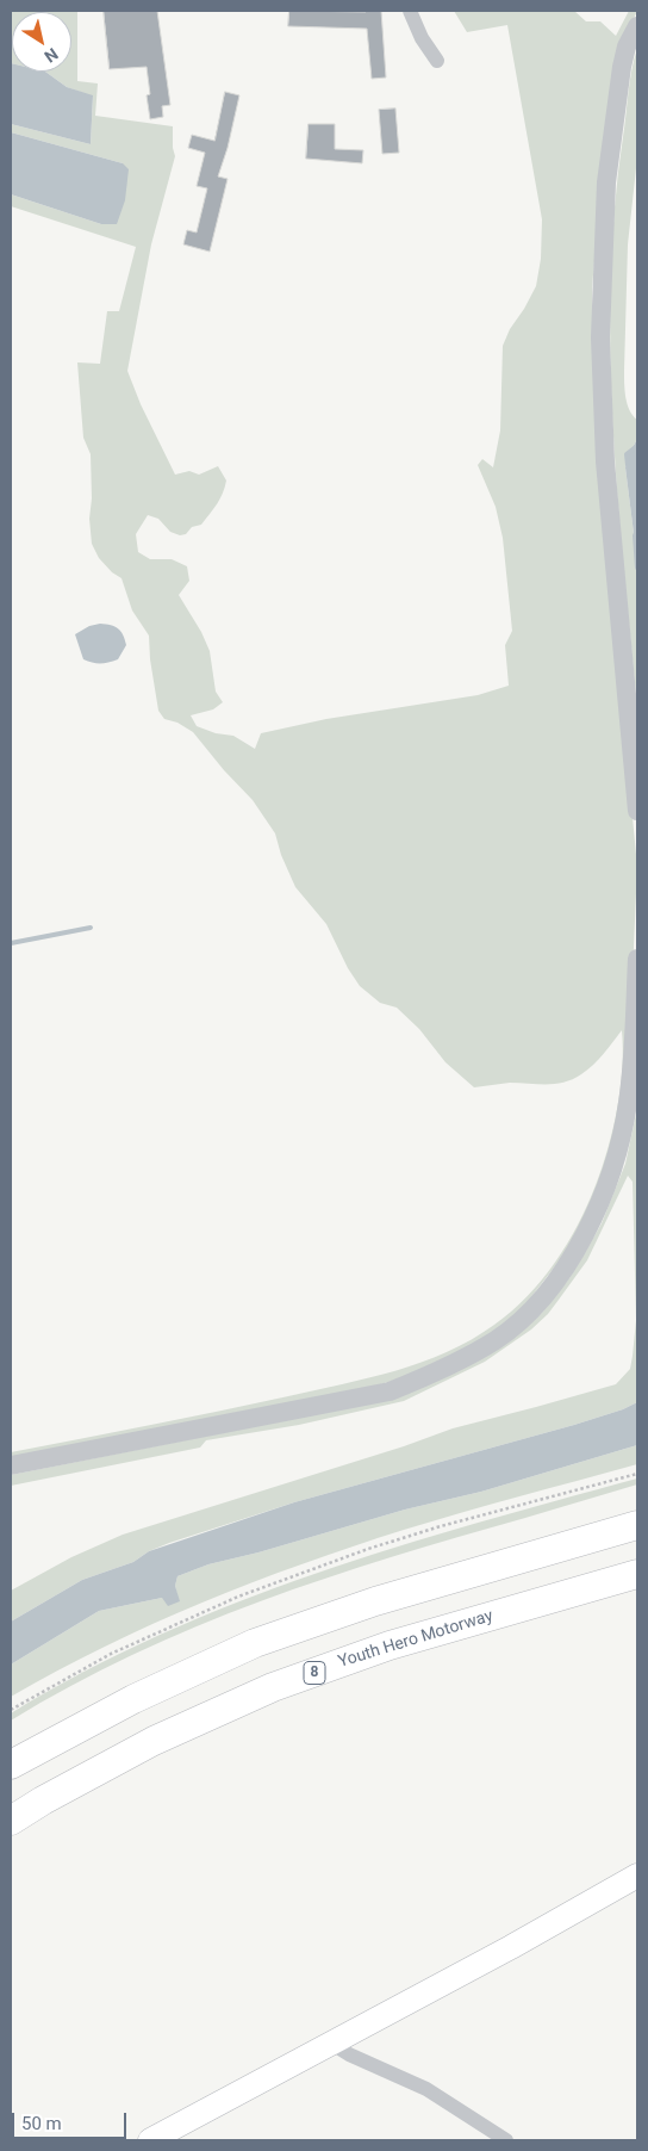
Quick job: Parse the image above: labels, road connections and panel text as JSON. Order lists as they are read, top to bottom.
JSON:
{
  "streets": {
    "highway": ["Youth Hero Motorway", "8"]
  },
  "scale_bar": "50 m",
  "north": "bottom right"
}
